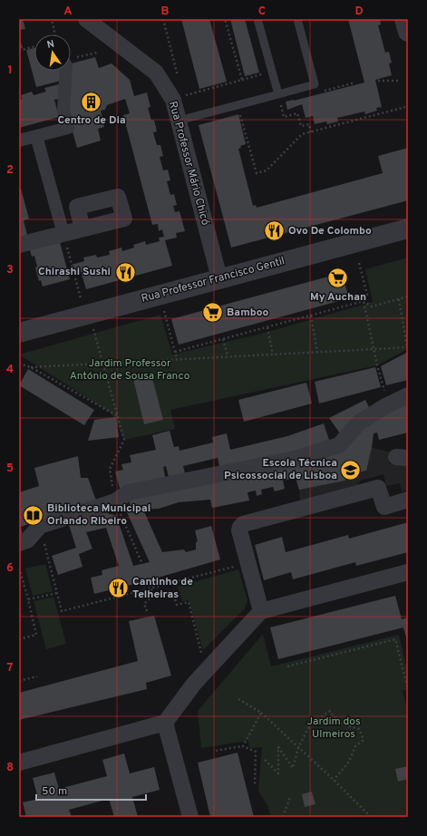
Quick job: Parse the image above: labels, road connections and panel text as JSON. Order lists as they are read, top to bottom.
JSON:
{
  "streets": {
    "street": ["Rua Professor Mário Chicó", "Rua Professor Francisco Gentil"]
  },
  "crossings": [
    ["Rua Professor Mário Chicó", "Rua Professor Francisco Gentil"]
  ],
  "parks": ["Jardim Professor António de Sousa Franco", "Jardim dos Ulmeiros"],
  "places": {
    "building": ["Centro de Dia"],
    "restaurant": ["Ovo De Colombo", "Chirashi Sushi", "Cantinho de Telheiras"],
    "supermarket": ["My Auchan", "Bamboo"],
    "school or university": ["Escola Técnica Psicossocial de Lisboa"],
    "library": ["Biblioteca Municipal Orlando Ribeiro"]
  },
  "scale_bar": "50 m",
  "north": "top",
  "grid": {
    "columns": [
      "A",
      "B",
      "C",
      "D"
    ],
    "rows": [
      "1",
      "2",
      "3",
      "4",
      "5",
      "6",
      "7",
      "8"
    ]
  }
}
